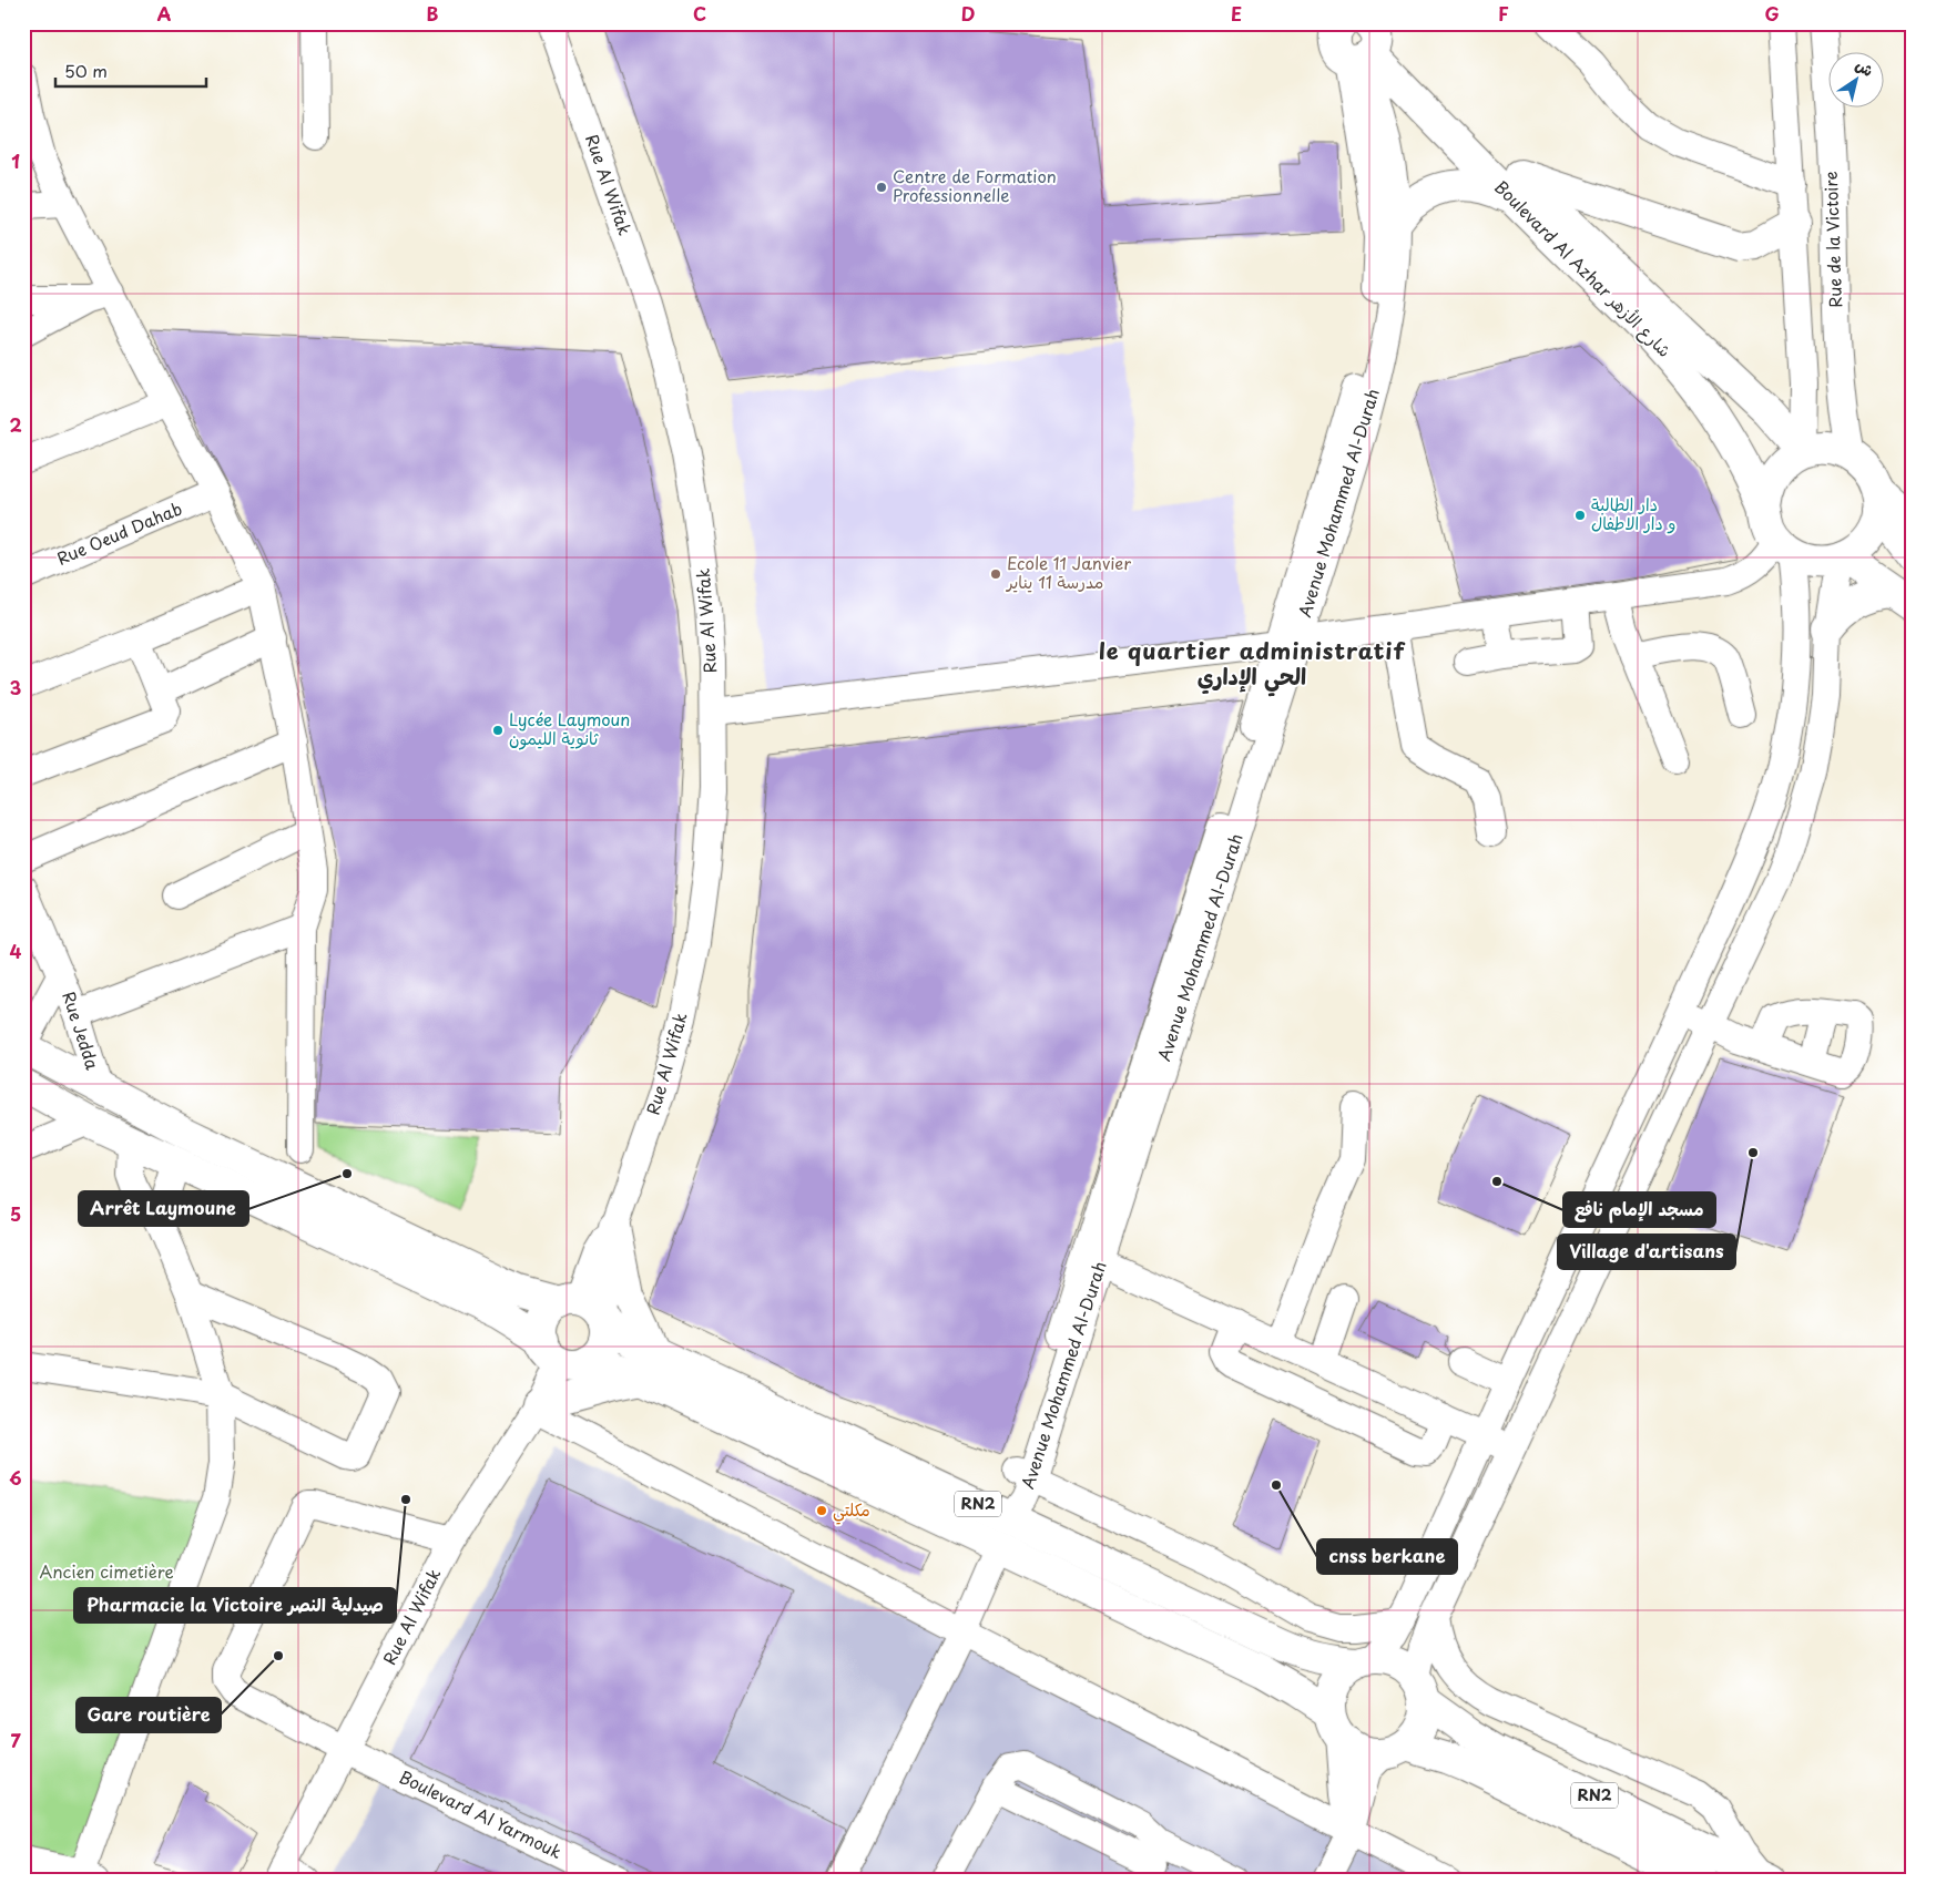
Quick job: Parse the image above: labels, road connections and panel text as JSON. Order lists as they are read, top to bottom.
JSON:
{
  "streets": {
    "main road": ["Boulevard Al Azhar شارع الأزهر", "RN2"],
    "street": [
      "Rue Al Wifak",
      "Rue de la Victoire",
      "Avenue Mohammed Al-Durah",
      "Rue Oeud Dahab",
      "Rue Jedda",
      "Boulevard Al Yarmouk"
    ]
  },
  "crossings": [
    ["Rue Al Wifak", "RN2"],
    ["Rue Al Wifak", "Boulevard Al Yarmouk"],
    ["Rue de la Victoire", "Boulevard Al Azhar شارع الأزهر"],
    ["Boulevard Al Azhar شارع الأزهر", "Avenue Mohammed Al-Durah"],
    ["Avenue Mohammed Al-Durah", "RN2"],
    ["Rue Jedda", "RN2"]
  ],
  "districts": ["le quartier administratif الحي الإداري"],
  "parks": ["Ancien cimetière"],
  "places": [
    "Centre de Formation Professionnelle",
    "دار الطالبة و دار الاطفال",
    "Ecole 11 Janvier مدرسة 11 يناير",
    "Lycée Laymoun ثانوية الليمون",
    "Village d'artisans",
    "Arrêt Laymoune",
    "مسجد الإمام نافع",
    "cnss berkane",
    "Pharmacie la Victoire صيدلية النصر",
    "مكلتي",
    "Gare routière"
  ],
  "scale_bar": "50 m",
  "north": "top right",
  "grid": {
    "columns": [
      "A",
      "B",
      "C",
      "D",
      "E",
      "F",
      "G"
    ],
    "rows": [
      "1",
      "2",
      "3",
      "4",
      "5",
      "6",
      "7"
    ]
  }
}
